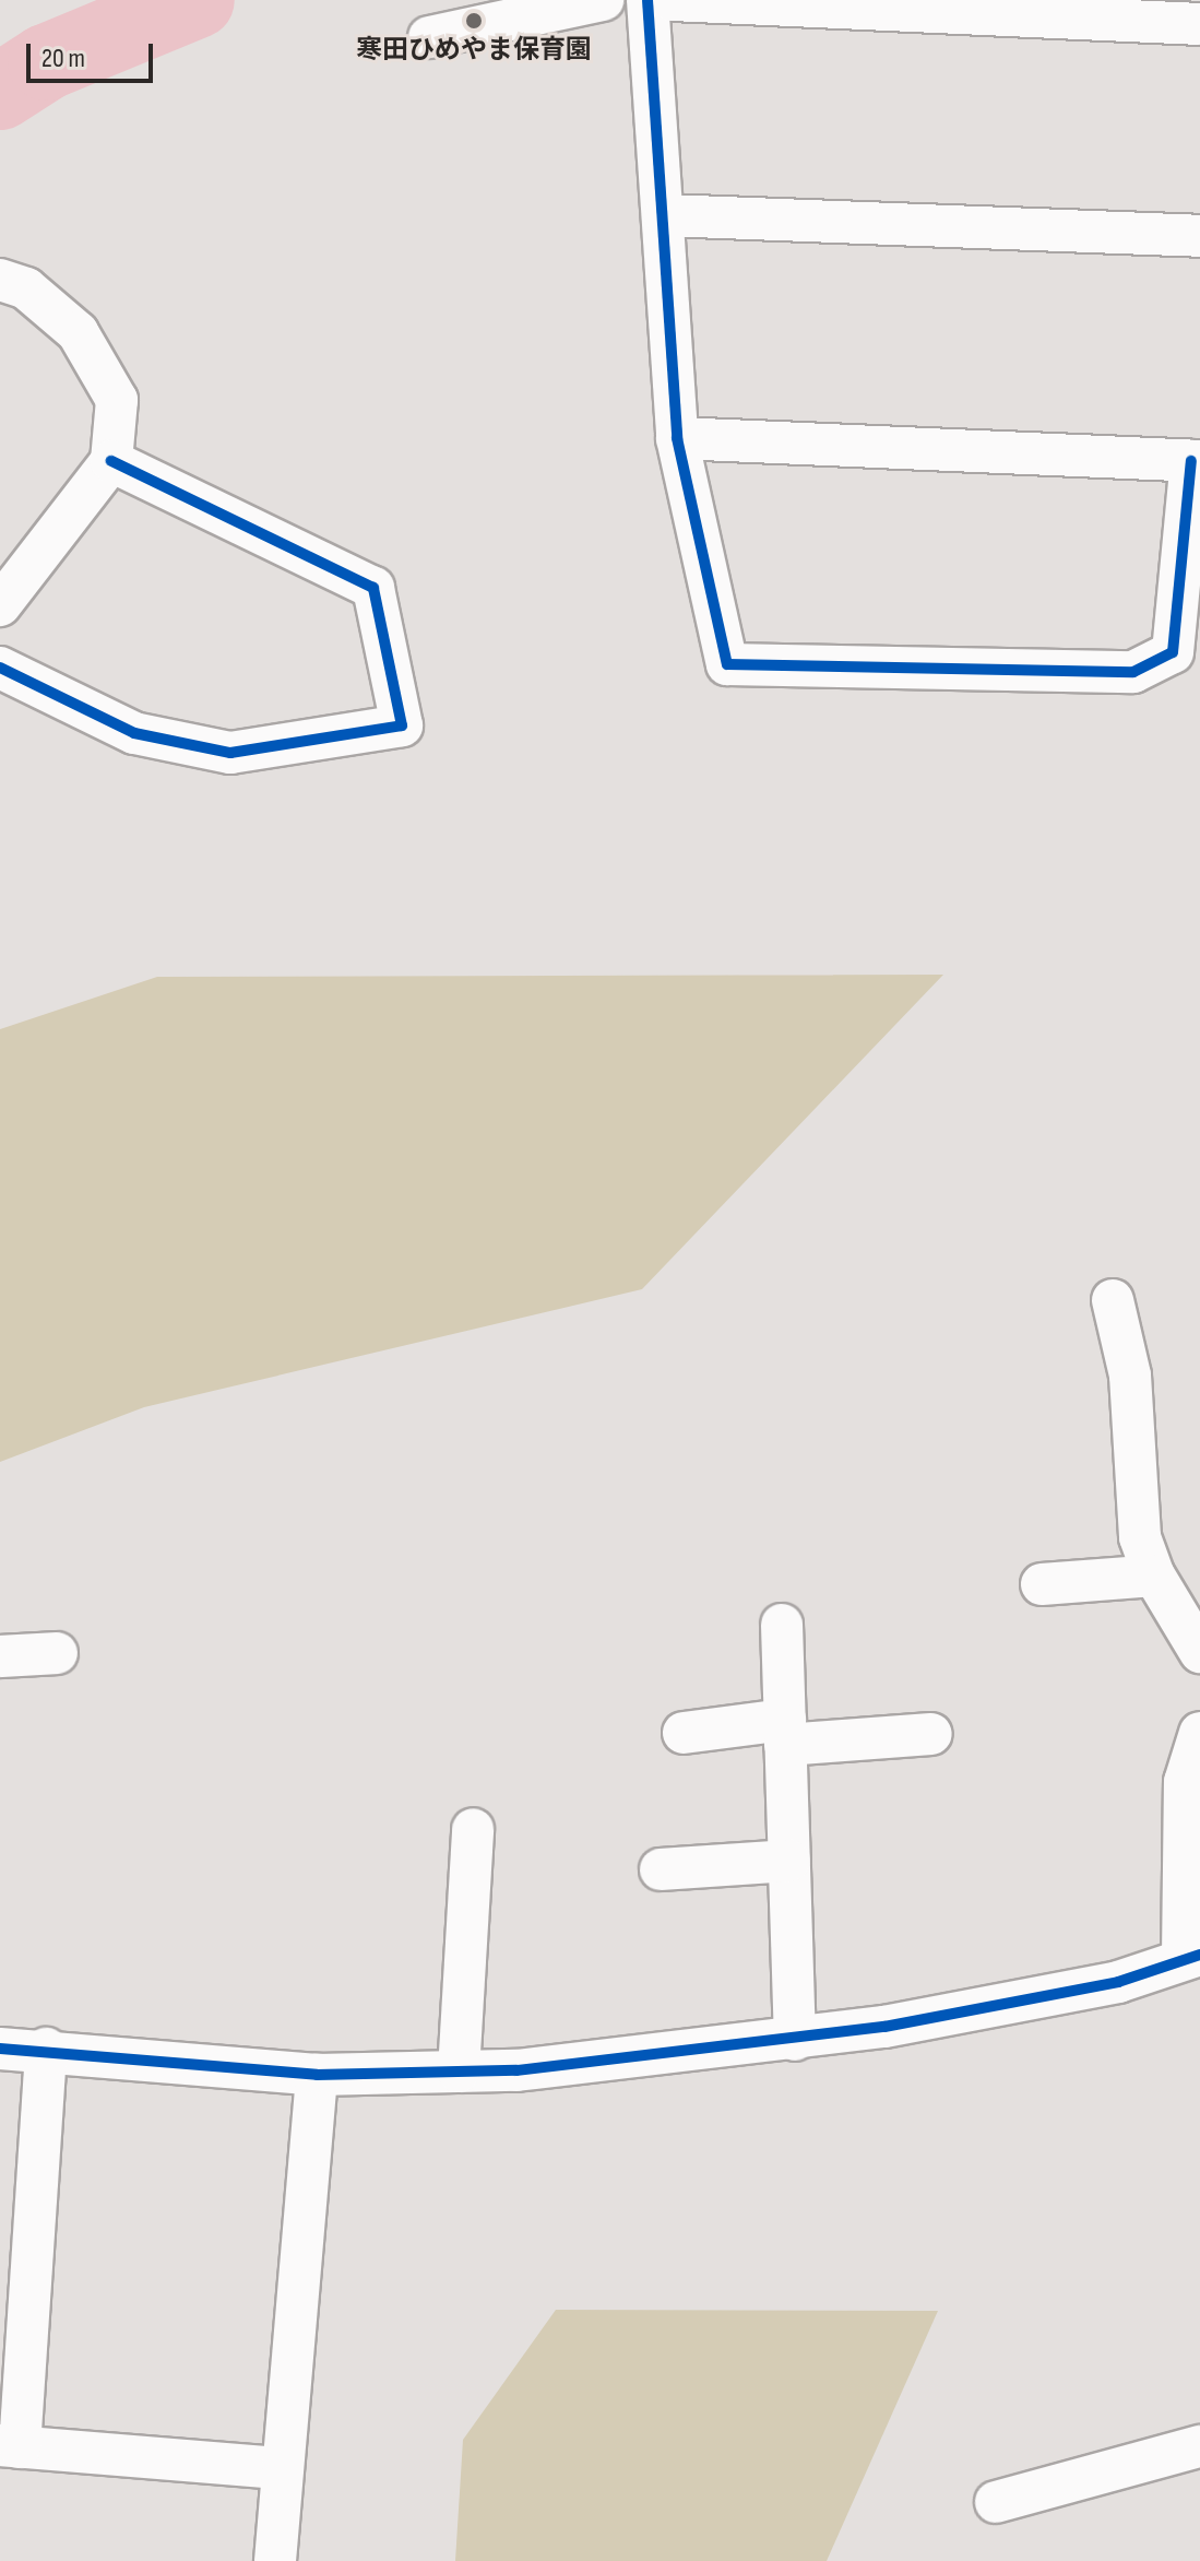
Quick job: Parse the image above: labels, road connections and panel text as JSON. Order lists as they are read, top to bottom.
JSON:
{
  "places": ["寒田ひめやま保育園"],
  "scale_bar": "20 m"
}
